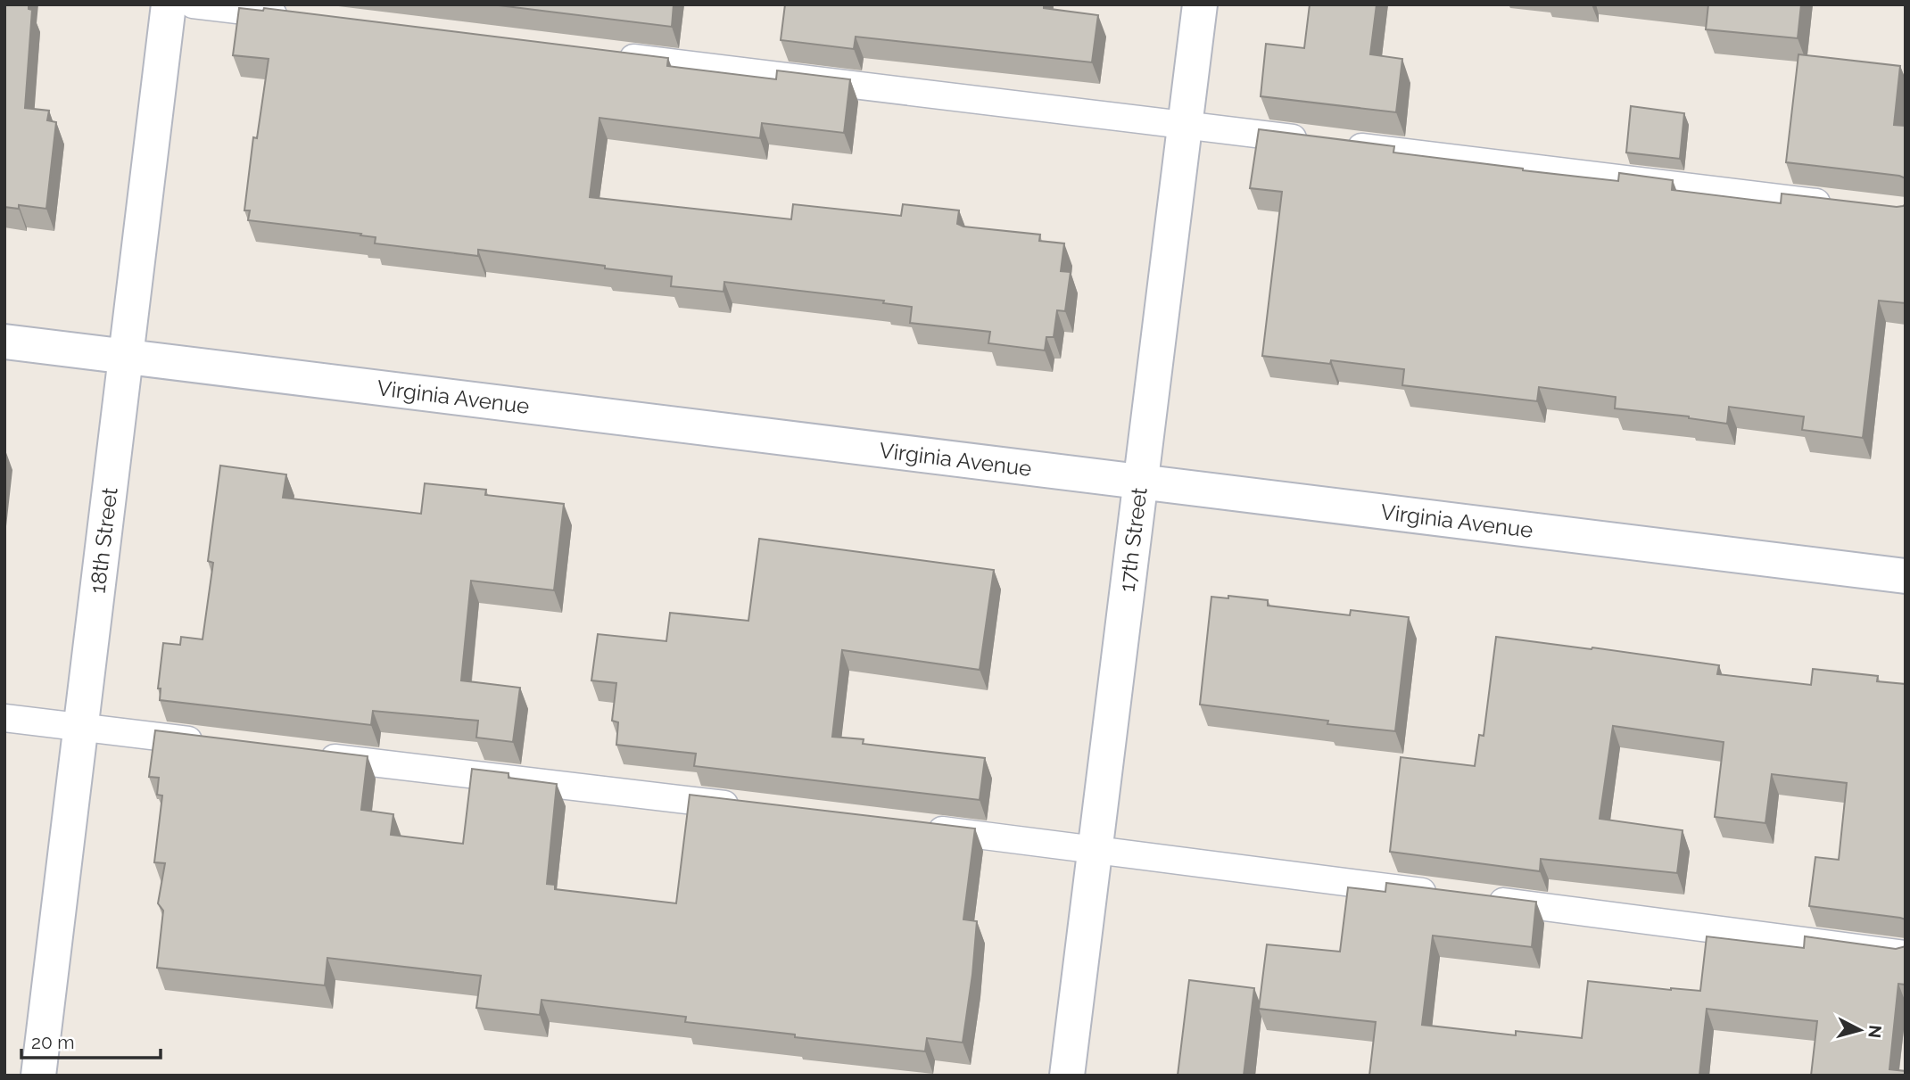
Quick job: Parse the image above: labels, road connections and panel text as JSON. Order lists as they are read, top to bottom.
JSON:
{
  "streets": {
    "street": ["Virginia Avenue", "17th Street", "18th Street"]
  },
  "crossings": [
    ["Virginia Avenue", "17th Street"],
    ["Virginia Avenue", "18th Street"]
  ],
  "scale_bar": "20 m",
  "north": "right"
}
